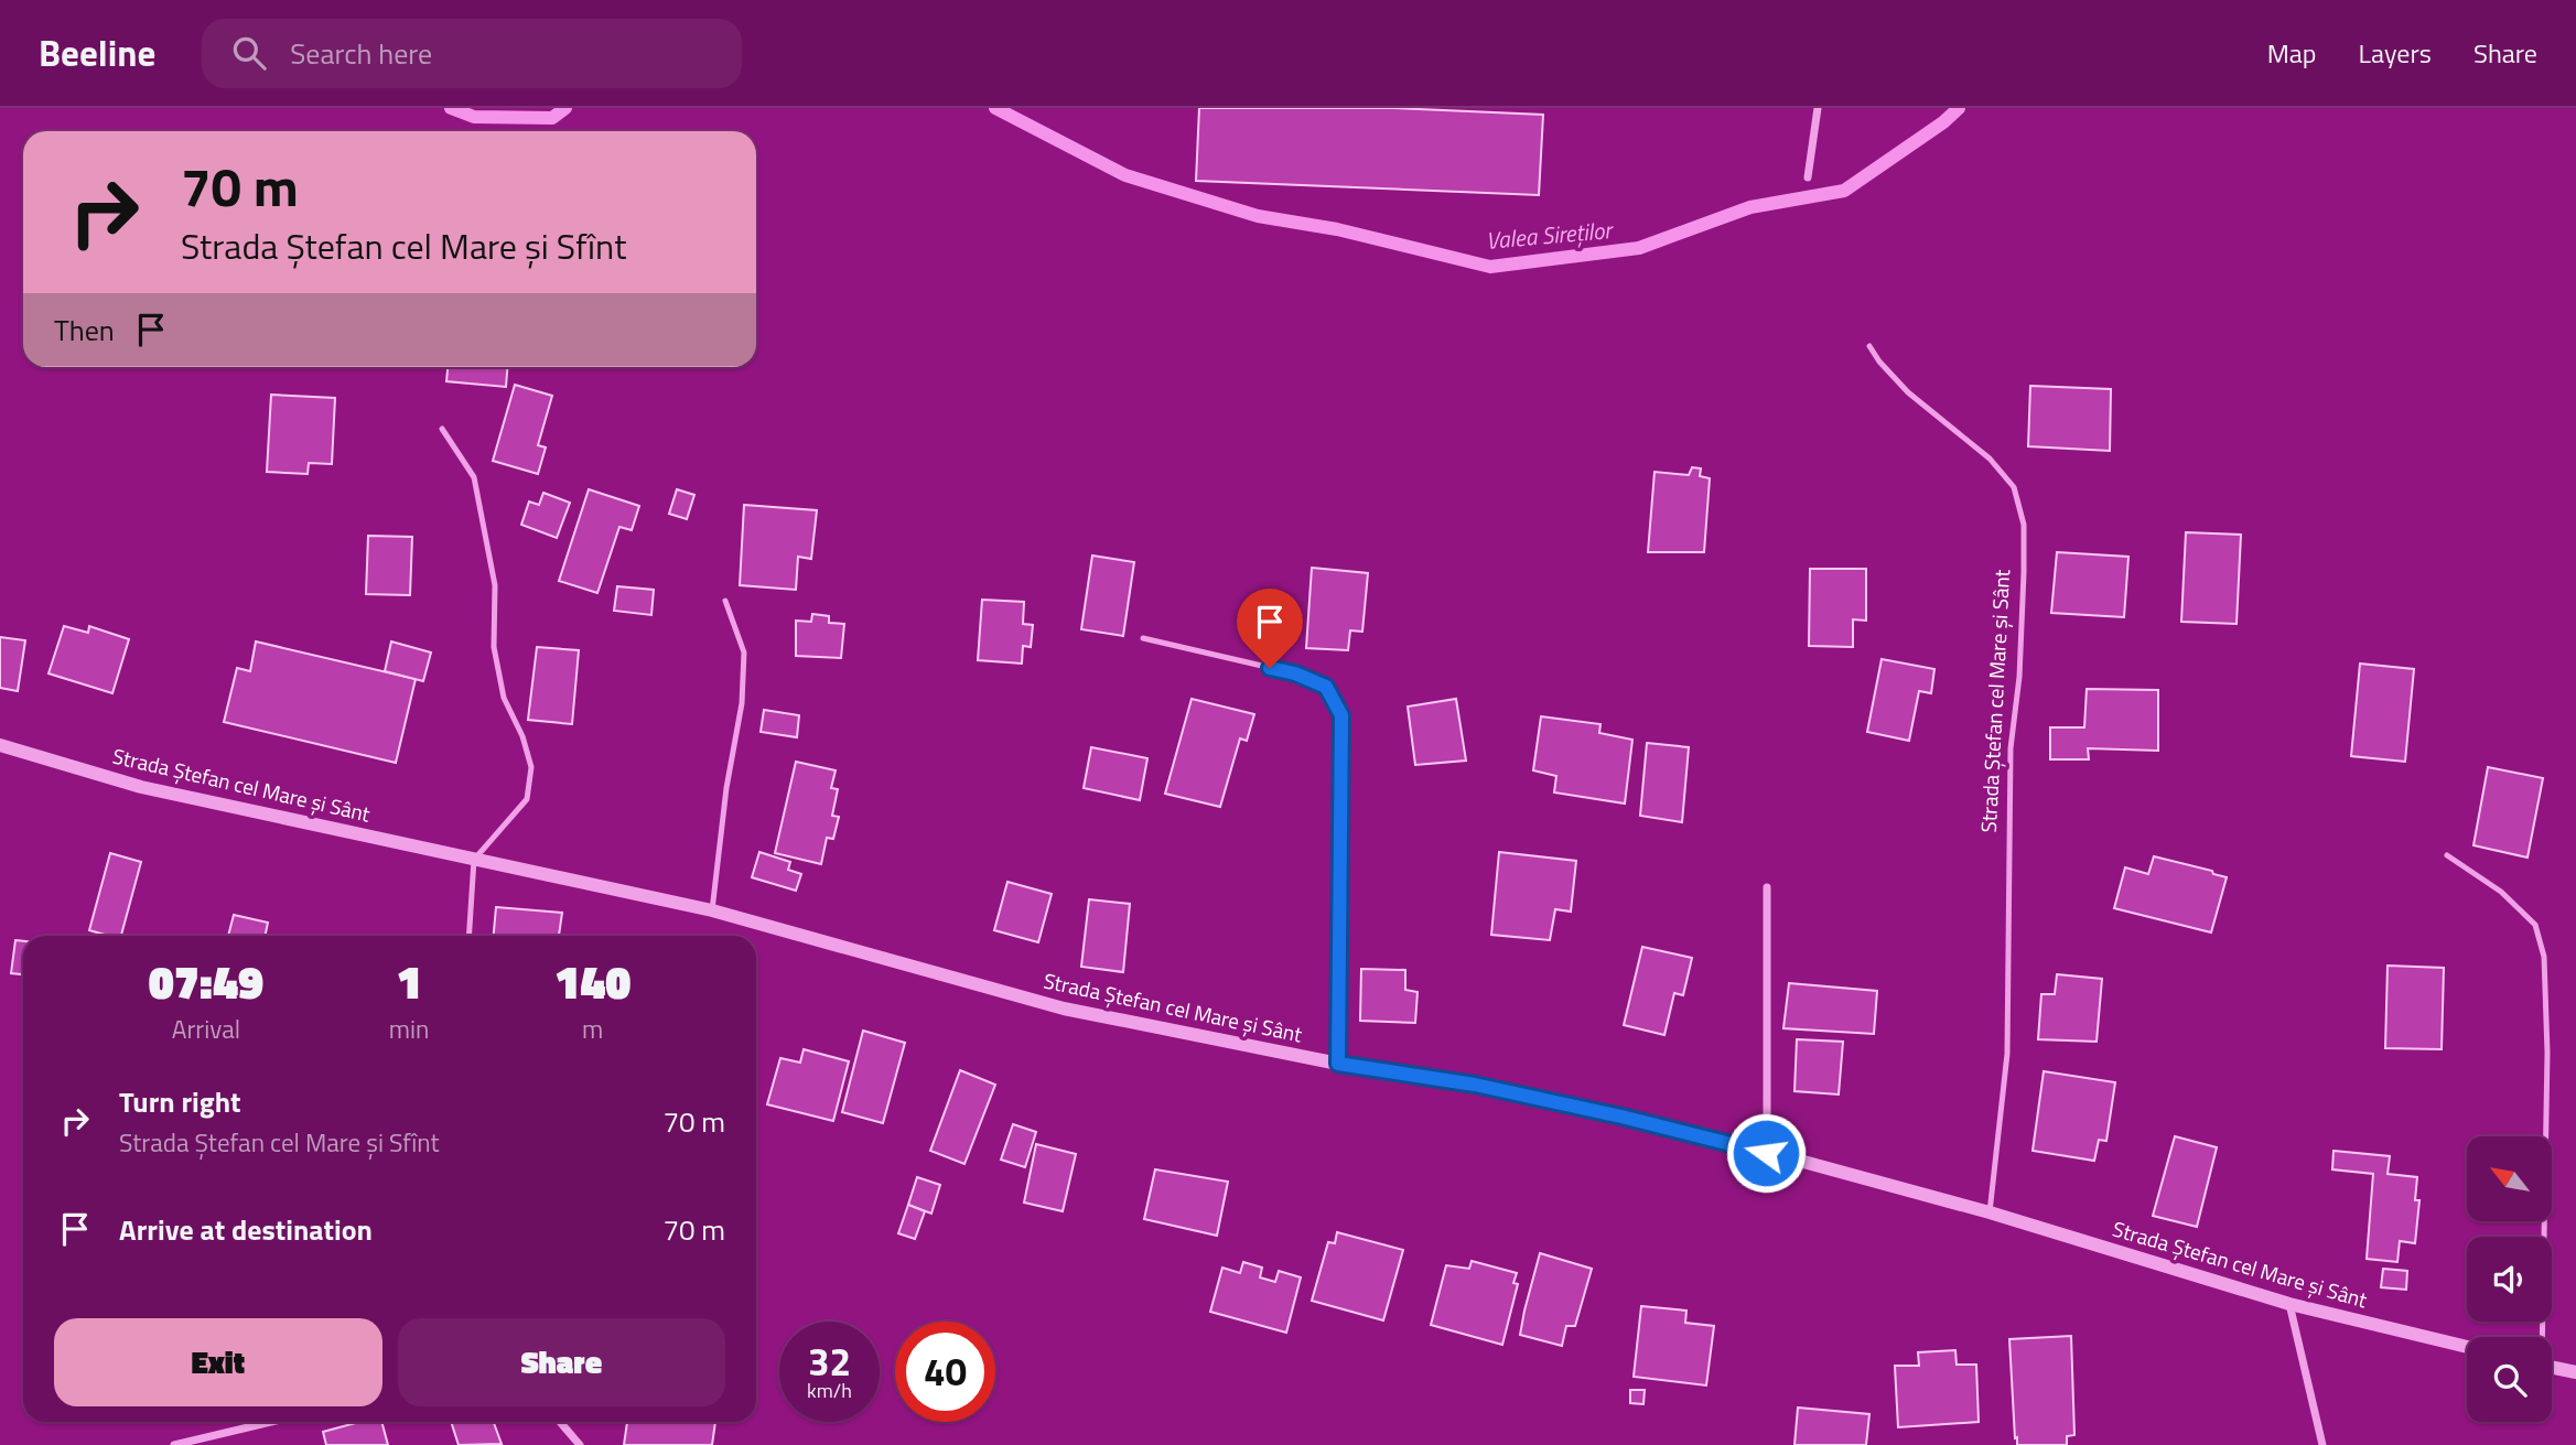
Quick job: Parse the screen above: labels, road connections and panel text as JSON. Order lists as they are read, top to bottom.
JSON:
{
  "streets": {
    "street": ["Strada Ștefan cel Mare și Sânt"]
  },
  "water": ["Valea Sireților"],
  "north": "top left",
  "page": {
    "header": "Beeline",
    "search": "Search here",
    "nav": ["Map", "Layers", "Share"],
    "turn": ["70 m", "Strada Ștefan cel Mare și Sfînt"],
    "then": "Then",
    "eta": [
      "07:49",
      "Arrival",
      "1",
      "min",
      "140",
      "m"
    ],
    "list": [
      {
        "name": "Turn right",
        "note": "Strada Ștefan cel Mare și Sfînt",
        "value": "70 m"
      },
      {
        "name": "Arrive at destination",
        "value": "70 m"
      }
    ],
    "buttons": ["Exit", "Share"],
    "speed": "32 km/h",
    "limit": "40"
  }
}
